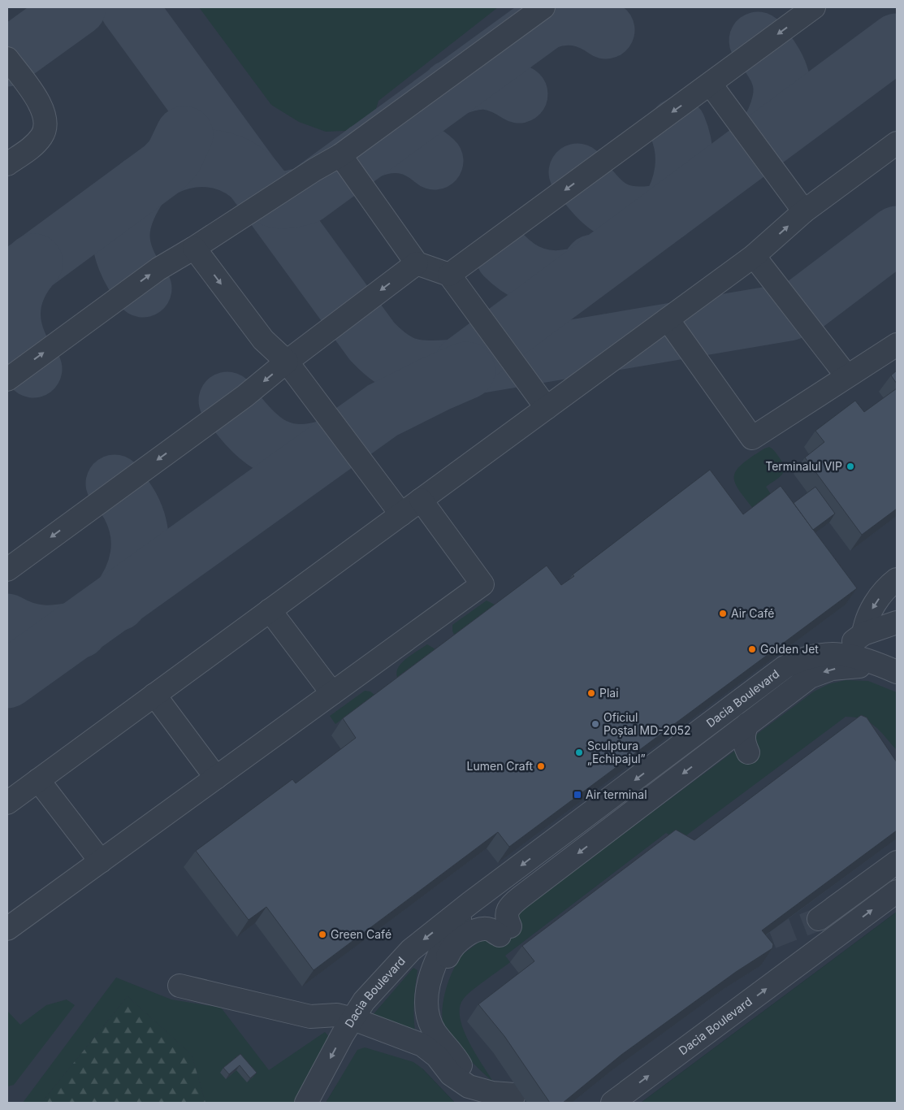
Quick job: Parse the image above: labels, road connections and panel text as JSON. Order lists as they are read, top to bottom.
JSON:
{
  "streets": {
    "lane": ["Dacia Boulevard"]
  },
  "places": {
    "other": [
      "Terminalul VIP",
      "Air Café",
      "Golden Jet",
      "Plai",
      "Oficiul Poștal MD-2052",
      "Sculptura „Echipajul”",
      "Lumen Craft",
      "Green Café"
    ],
    "transit": ["Air terminal"]
  }
}
